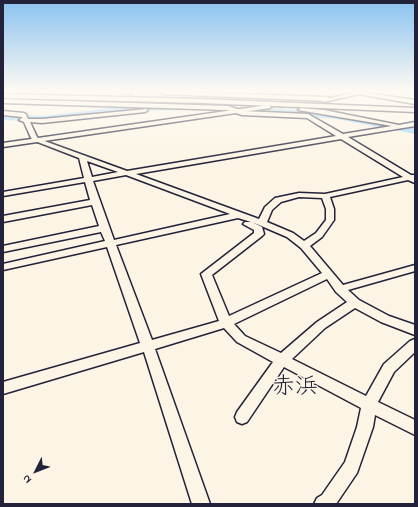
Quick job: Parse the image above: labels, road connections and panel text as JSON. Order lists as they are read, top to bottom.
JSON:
{
  "districts": ["赤浜"],
  "north": "bottom left"
}
